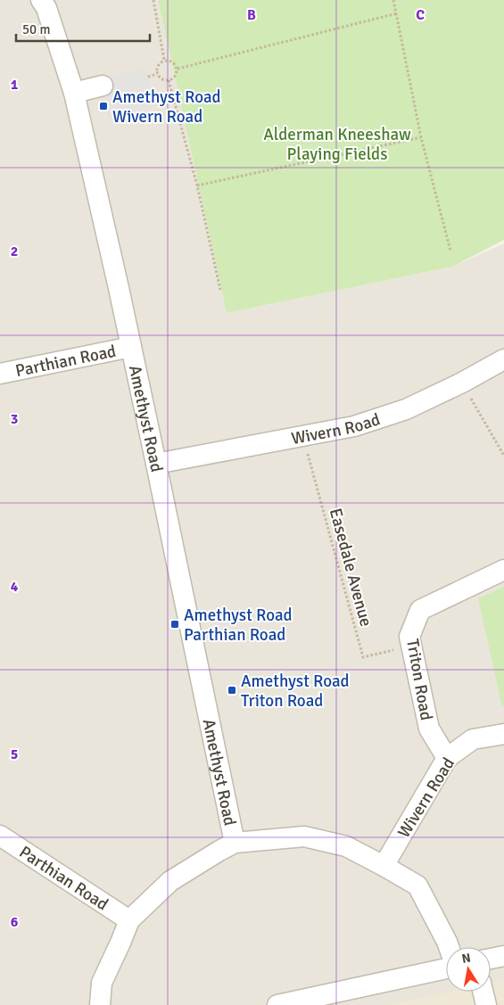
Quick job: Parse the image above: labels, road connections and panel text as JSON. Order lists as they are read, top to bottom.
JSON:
{
  "streets": {
    "street": [
      "Parthian Road",
      "Amethyst Road",
      "Wivern Road",
      "Triton Road"
    ],
    "path": ["Easedale Avenue"]
  },
  "crossings": [
    ["Parthian Road", "Amethyst Road"],
    ["Amethyst Road", "Wivern Road"],
    ["Wivern Road", "Easedale Avenue"],
    ["Wivern Road", "Triton Road"],
    ["Easedale Avenue", "Triton Road"]
  ],
  "parks": ["Alderman Kneeshaw Playing Fields"],
  "places": {
    "transit": ["Amethyst Road Wivern Road", "Amethyst Road Parthian Road", "Amethyst Road Triton Road"]
  },
  "scale_bar": "50 m",
  "north": "top",
  "grid": {
    "columns": ["B", "C"],
    "rows": [
      "1",
      "2",
      "3",
      "4",
      "5",
      "6"
    ]
  }
}
